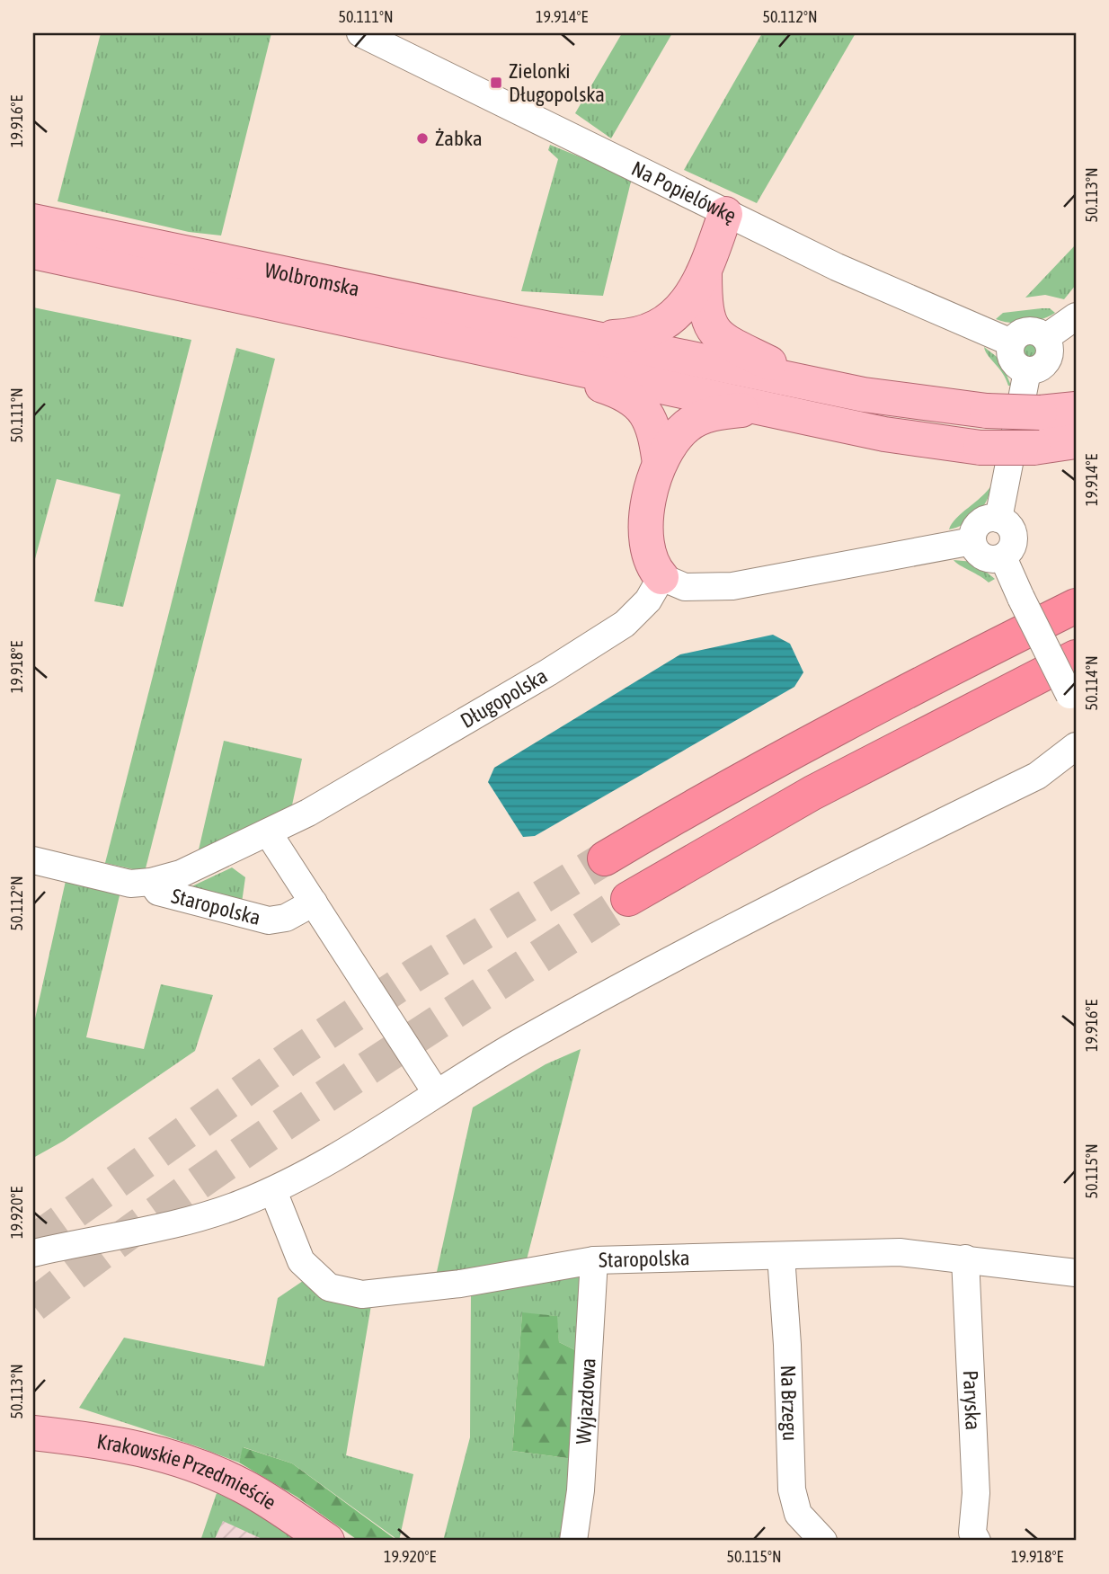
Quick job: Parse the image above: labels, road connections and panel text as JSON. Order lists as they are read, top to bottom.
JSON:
{
  "streets": {
    "main road": ["Wolbromska", "Krakowskie Przedmieście"],
    "street": [
      "Na Popielówkę",
      "Długopolska",
      "Staropolska",
      "Wyjazdowa",
      "Paryska",
      "Na Brzegu"
    ]
  },
  "crossings": [
    ["Długopolska", "Staropolska"],
    ["Staropolska", "Wyjazdowa"],
    ["Staropolska", "Paryska"],
    ["Staropolska", "Na Brzegu"]
  ],
  "places": {
    "transit": ["Zielonki Długopolska"],
    "other": ["Żabka"]
  },
  "coordinates": [
    "50.111°N",
    "19.914°E",
    "50.112°N",
    "19.916°E",
    "50.113°N",
    "19.918°E",
    "50.114°N",
    "50.115°N",
    "19.920°E"
  ]
}
